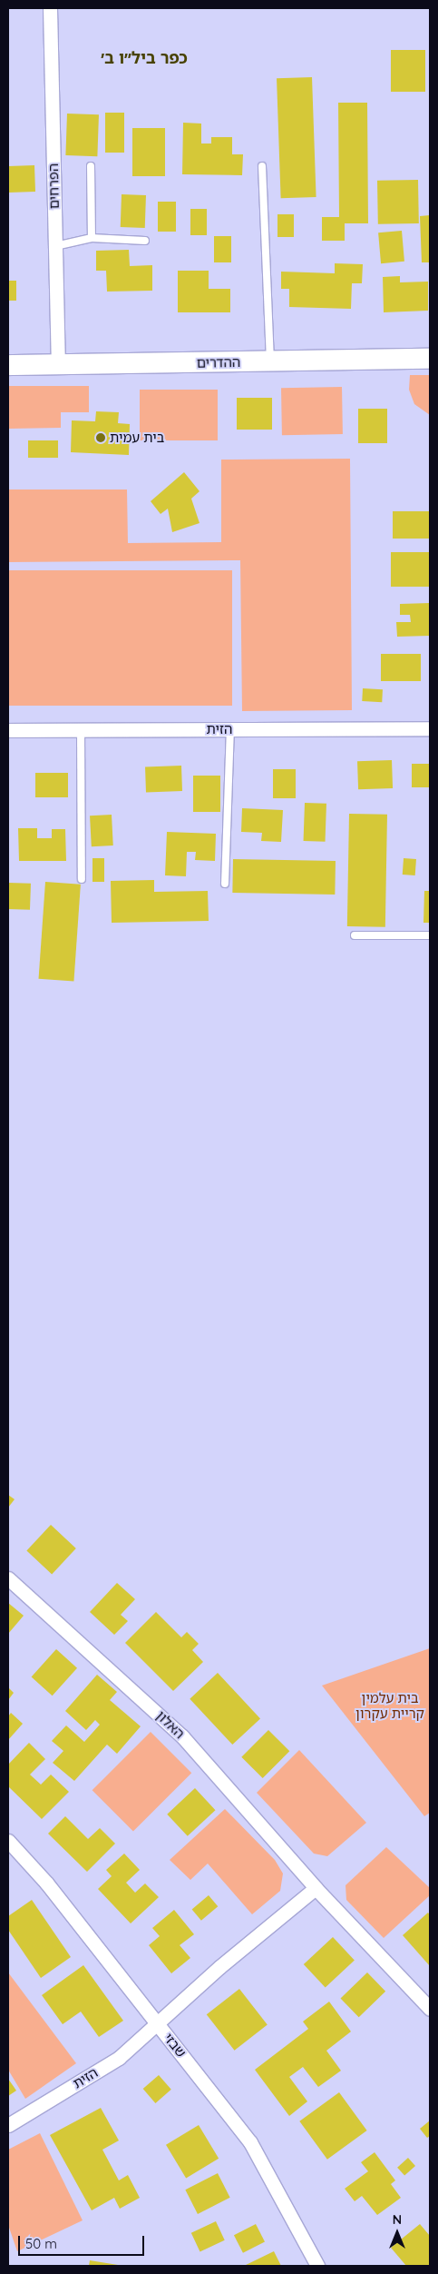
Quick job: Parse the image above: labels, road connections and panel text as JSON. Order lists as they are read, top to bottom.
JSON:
{
  "streets": {
    "street": [
      "הפרחים",
      "ההדרים",
      "הזית",
      "האלון",
      "שבזי"
    ]
  },
  "crossings": [
    ["הפרחים", "ההדרים"],
    ["הזית", "שבזי"]
  ],
  "districts": ["כפר ביל״ו ב׳"],
  "parks": ["בית עלמין קריית עקרון"],
  "places": ["בית עמית"],
  "scale_bar": "50 m",
  "north": "top"
}
